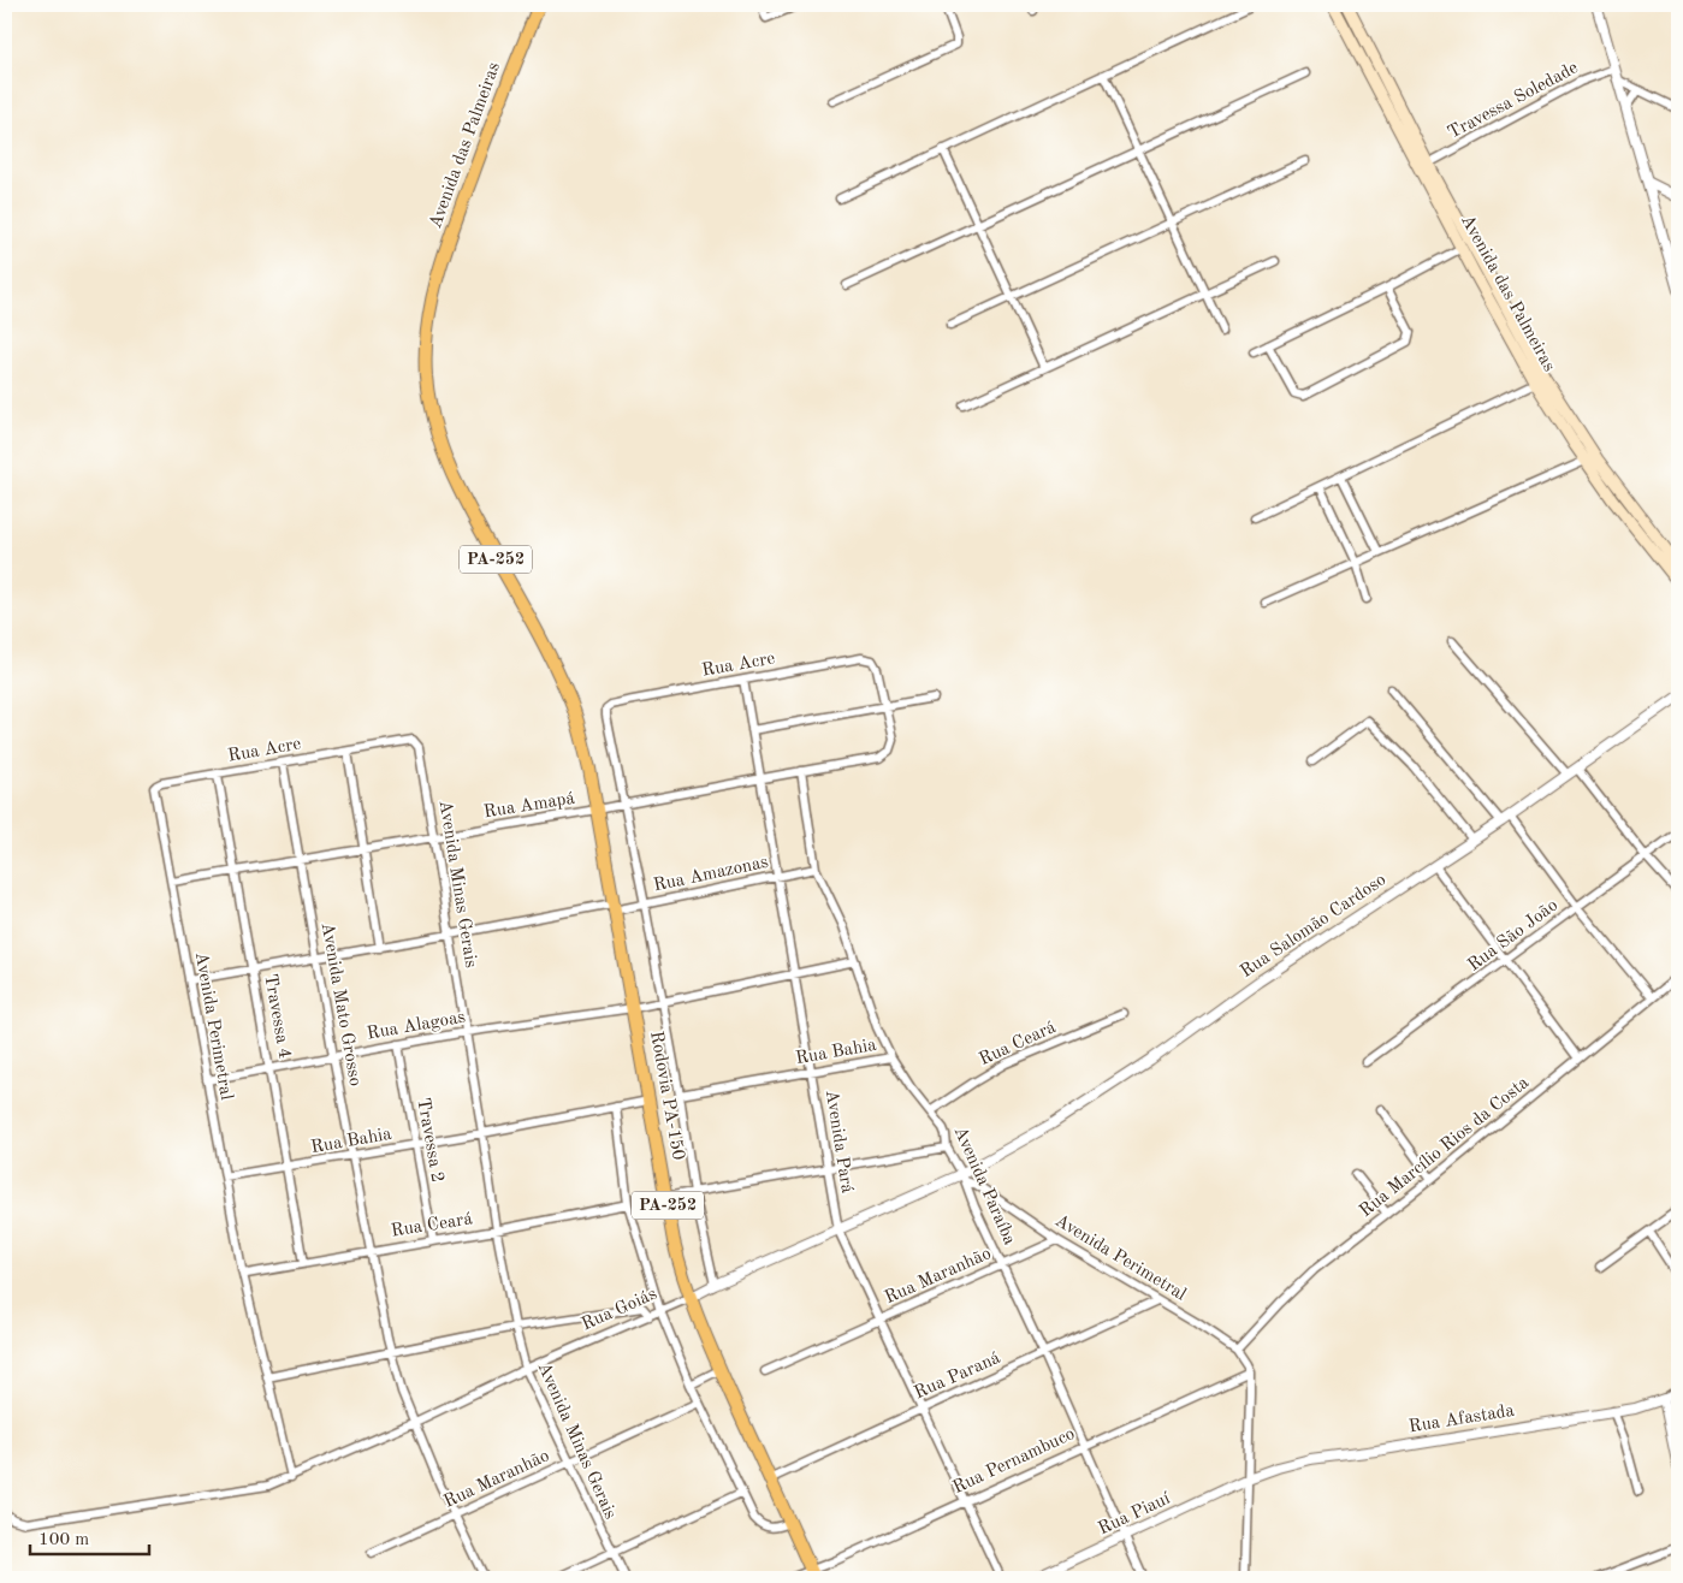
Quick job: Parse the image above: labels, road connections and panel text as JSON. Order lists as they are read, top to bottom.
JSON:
{
  "streets": {
    "highway": ["Avenida das Palmeiras", "PA-252", "Rodovia PA-150"],
    "street": [
      "Travessa Soledade",
      "Rua Acre",
      "Rua Amapá",
      "Rua Amazonas",
      "Avenida Minas Gerais",
      "Rua Salomão Cardoso",
      "Rua São João",
      "Avenida Mato Grosso",
      "Travessa 4",
      "Avenida Perimetral",
      "Rua Alagoas",
      "Rua Ceará",
      "Rua Bahia",
      "Travessa 2",
      "Avenida Pará",
      "Rua Marcílio Rios da Costa",
      "Avenida Paraíba",
      "Rua Maranhão",
      "Rua Goiás",
      "Rua Paraná",
      "Rua Afastada",
      "Rua Pernambuco",
      "Rua Piauí"
    ]
  },
  "crossings": [
    ["Travessa Soledade", "Avenida das Palmeiras"],
    ["Avenida das Palmeiras", "Rua Amapá"],
    ["Avenida das Palmeiras", "Rodovia PA-150"],
    ["Rua Acre", "Rua Amapá"],
    ["Rua Acre", "Avenida Minas Gerais"],
    ["Rua Acre", "Avenida Mato Grosso"],
    ["Rua Acre", "Travessa 4"],
    ["Rua Acre", "Avenida Perimetral"],
    ["Rua Acre", "Avenida Pará"],
    ["Rua Amapá", "Avenida Minas Gerais"],
    ["Rua Amapá", "Avenida Mato Grosso"],
    ["Rua Amapá", "Travessa 4"],
    ["Rua Amapá", "Avenida Perimetral"],
    ["Rua Amapá", "Rodovia PA-150"],
    ["Rua Amapá", "Avenida Pará"],
    ["Rua Amapá", "Avenida Paraíba"],
    ["Rua Amazonas", "Avenida Minas Gerais"],
    ["Rua Amazonas", "Rodovia PA-150"],
    ["Rua Amazonas", "Avenida Pará"],
    ["Rua Amazonas", "Avenida Paraíba"],
    ["Avenida Minas Gerais", "Rua Alagoas"],
    ["Avenida Minas Gerais", "Rua Ceará"],
    ["Avenida Minas Gerais", "Rua Bahia"],
    ["Avenida Minas Gerais", "Rua Maranhão"],
    ["Avenida Minas Gerais", "Rua Goiás"],
    ["Rua Salomão Cardoso", "Avenida Perimetral"],
    ["Rua Salomão Cardoso", "Avenida Paraíba"],
    ["Rua Salomão Cardoso", "Rua Goiás"],
    ["Avenida Mato Grosso", "Rua Alagoas"],
    ["Avenida Mato Grosso", "Rua Ceará"],
    ["Avenida Mato Grosso", "Rua Bahia"],
    ["Avenida Mato Grosso", "Rua Goiás"],
    ["Travessa 4", "Rua Alagoas"],
    ["Travessa 4", "Rua Ceará"],
    ["Travessa 4", "Rua Bahia"],
    ["Avenida Perimetral", "Rua Alagoas"],
    ["Avenida Perimetral", "Rua Ceará"],
    ["Avenida Perimetral", "Rua Bahia"],
    ["Avenida Perimetral", "Rua Marcílio Rios da Costa"],
    ["Avenida Perimetral", "Avenida Paraíba"],
    ["Avenida Perimetral", "Rua Maranhão"],
    ["Avenida Perimetral", "Rua Goiás"],
    ["Avenida Perimetral", "Rua Paraná"],
    ["Avenida Perimetral", "Rua Pernambuco"],
    ["Rua Alagoas", "Rodovia PA-150"],
    ["Rua Alagoas", "Travessa 2"],
    ["Rua Ceará", "Travessa 2"],
    ["Rua Ceará", "Avenida Paraíba"],
    ["Rua Bahia", "Rodovia PA-150"],
    ["Rua Bahia", "Travessa 2"],
    ["Rua Bahia", "Avenida Pará"],
    ["Rua Bahia", "Avenida Paraíba"],
    ["Rodovia PA-150", "Rua Goiás"],
    ["Rodovia PA-150", "Rua Paraná"],
    ["Rodovia PA-150", "Rua Pernambuco"],
    ["Avenida Pará", "Rua Maranhão"],
    ["Avenida Pará", "Rua Goiás"],
    ["Avenida Pará", "Rua Paraná"],
    ["Avenida Pará", "Rua Pernambuco"],
    ["Avenida Paraíba", "Rua Maranhão"],
    ["Avenida Paraíba", "Rua Goiás"],
    ["Avenida Paraíba", "Rua Paraná"],
    ["Avenida Paraíba", "Rua Pernambuco"],
    ["Avenida Paraíba", "Rua Piauí"],
    ["Rua Afastada", "Rua Piauí"]
  ],
  "scale_bar": "100 m"
}
